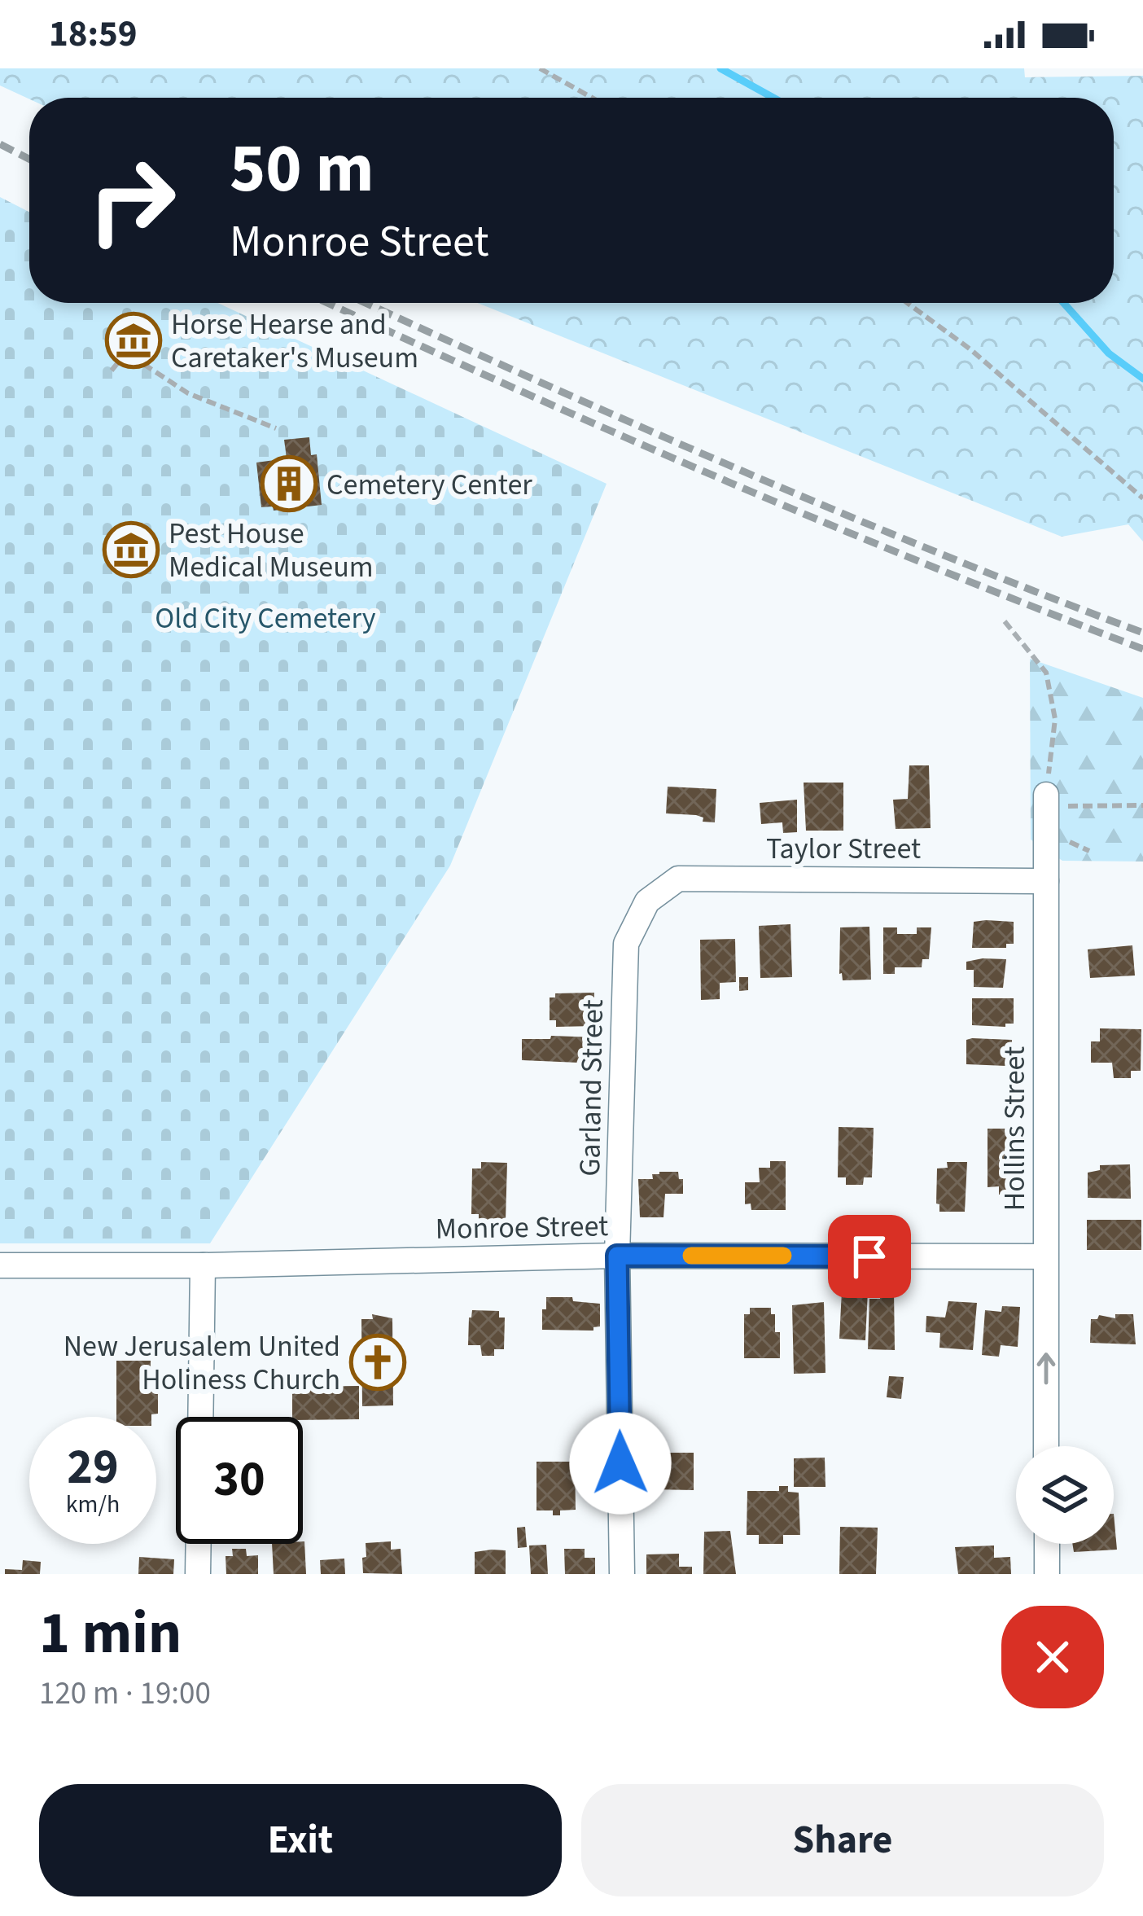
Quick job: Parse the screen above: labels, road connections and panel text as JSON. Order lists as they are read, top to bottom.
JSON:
{
  "streets": {
    "street": [
      "Taylor Street",
      "Garland Street",
      "Hollins Street",
      "Monroe Street"
    ]
  },
  "crossings": [
    ["Taylor Street", "Garland Street"],
    ["Taylor Street", "Hollins Street"],
    ["Garland Street", "Monroe Street"],
    ["Hollins Street", "Monroe Street"]
  ],
  "parks": ["Old City Cemetery"],
  "places": {
    "museum": ["Horse Hearse and Caretaker's Museum", "Pest House Medical Museum"],
    "building": ["Cemetery Center"],
    "church": ["New Jerusalem United Holiness Church"]
  },
  "page": {
    "status": "18:59",
    "turn": ["50 m", "Monroe Street"],
    "speed": "29 km/h",
    "limit": "30",
    "heading": ["1 min", "120 m · 19:00"],
    "buttons": ["Exit", "Share"]
  }
}
